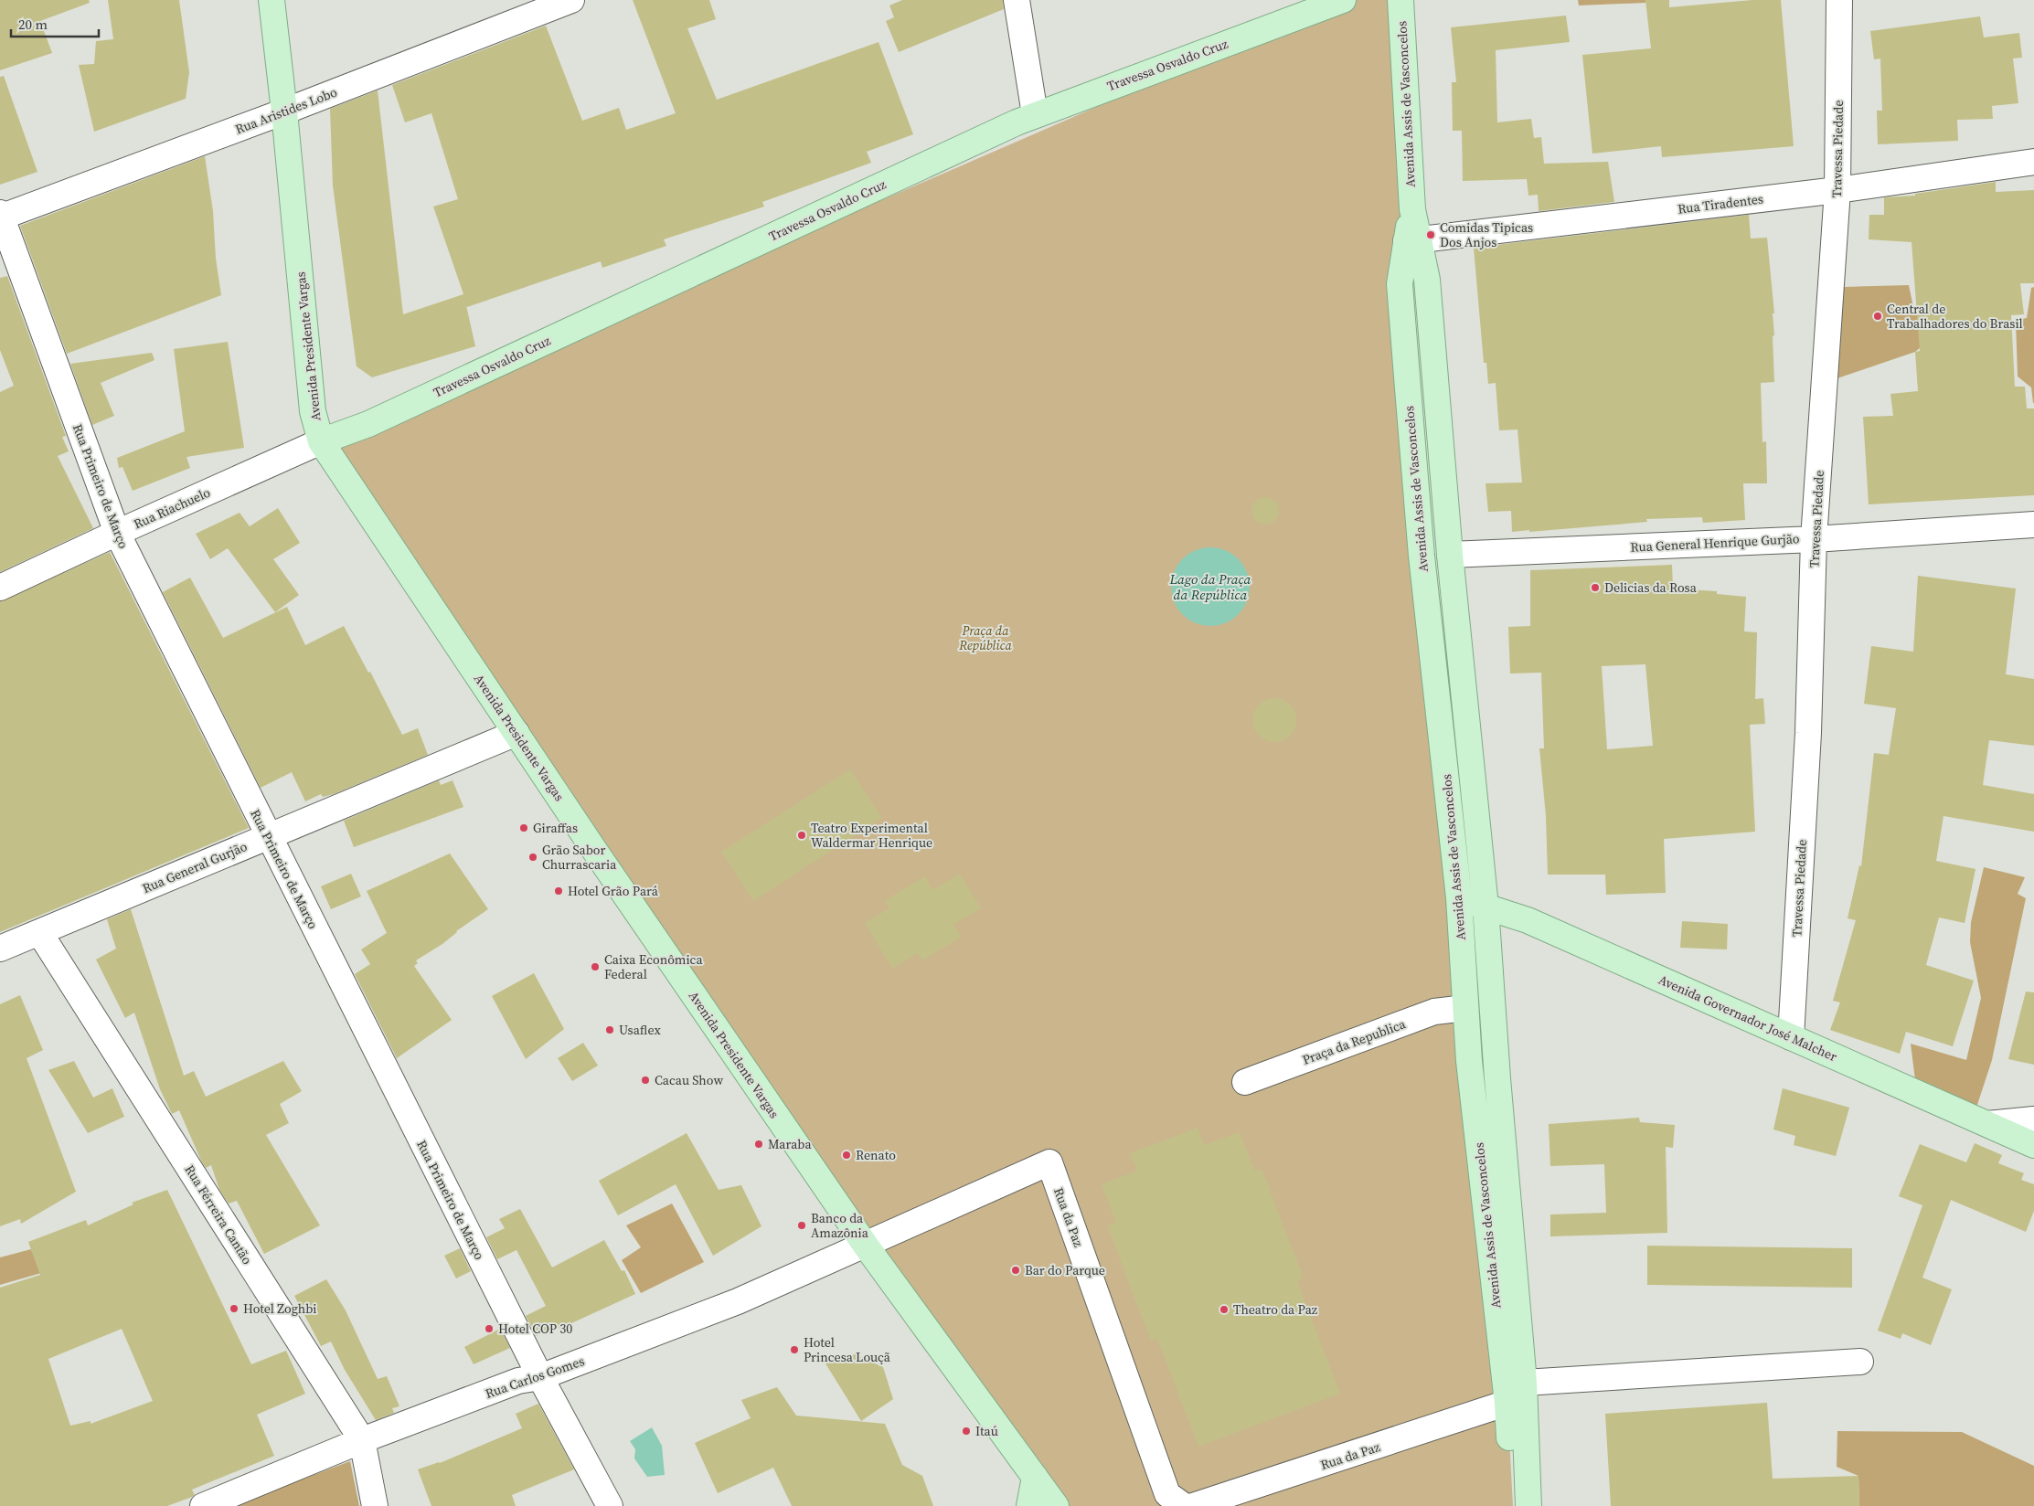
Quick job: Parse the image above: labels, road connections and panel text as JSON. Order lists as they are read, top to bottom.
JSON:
{
  "streets": {
    "main road": [
      "Travessa Osvaldo Cruz",
      "Avenida Assis de Vasconcelos",
      "Avenida Presidente Vargas",
      "Avenida Governador José Malcher"
    ],
    "street": [
      "Rua Aristides Lobo",
      "Travessa Piedade",
      "Rua Tiradentes",
      "Rua Primeiro de Março",
      "Rua Riachuelo",
      "Rua General Henrique Gurjão",
      "Rua General Gurjão",
      "Praça da Republica",
      "Rua Férreira Cantão",
      "Rua da Paz",
      "Rua Carlos Gomes"
    ]
  },
  "crossings": [
    ["Travessa Osvaldo Cruz", "Avenida Presidente Vargas"],
    ["Travessa Osvaldo Cruz", "Rua Riachuelo"],
    ["Avenida Assis de Vasconcelos", "Rua Tiradentes"],
    ["Avenida Assis de Vasconcelos", "Rua General Henrique Gurjão"],
    ["Avenida Assis de Vasconcelos", "Avenida Governador José Malcher"],
    ["Avenida Assis de Vasconcelos", "Praça da Republica"],
    ["Avenida Assis de Vasconcelos", "Rua da Paz"],
    ["Rua Aristides Lobo", "Avenida Presidente Vargas"],
    ["Rua Aristides Lobo", "Rua Primeiro de Março"],
    ["Travessa Piedade", "Rua Tiradentes"],
    ["Travessa Piedade", "Rua General Henrique Gurjão"],
    ["Travessa Piedade", "Avenida Governador José Malcher"],
    ["Avenida Presidente Vargas", "Rua Riachuelo"],
    ["Avenida Presidente Vargas", "Rua General Gurjão"],
    ["Avenida Presidente Vargas", "Rua da Paz"],
    ["Avenida Presidente Vargas", "Rua Carlos Gomes"],
    ["Rua Primeiro de Março", "Rua Riachuelo"],
    ["Rua Primeiro de Março", "Rua General Gurjão"],
    ["Rua Primeiro de Março", "Rua Carlos Gomes"],
    ["Rua General Gurjão", "Rua Férreira Cantão"],
    ["Rua Férreira Cantão", "Rua Carlos Gomes"],
    ["Rua da Paz", "Rua Carlos Gomes"]
  ],
  "water": ["Lago da Praça da República"],
  "parks": ["Praça da República"],
  "places": [
    "Comidas Tipicas Dos Anjos",
    "Central de Trabalhadores do Brasil",
    "Delicias da Rosa",
    "Giraffas",
    "Teatro Experimental Waldermar Henrique",
    "Grão Sabor Churrascaria",
    "Hotel Grão Pará",
    "Caixa Econômica Federal",
    "Usaflex",
    "Cacau Show",
    "Maraba",
    "Renato",
    "Banco da Amazônia",
    "Bar do Parque",
    "Hotel Zoghbi",
    "Theatro da Paz",
    "Hotel COP 30",
    "Hotel Princesa Louçã",
    "Itaú"
  ],
  "scale_bar": "20 m"
}
